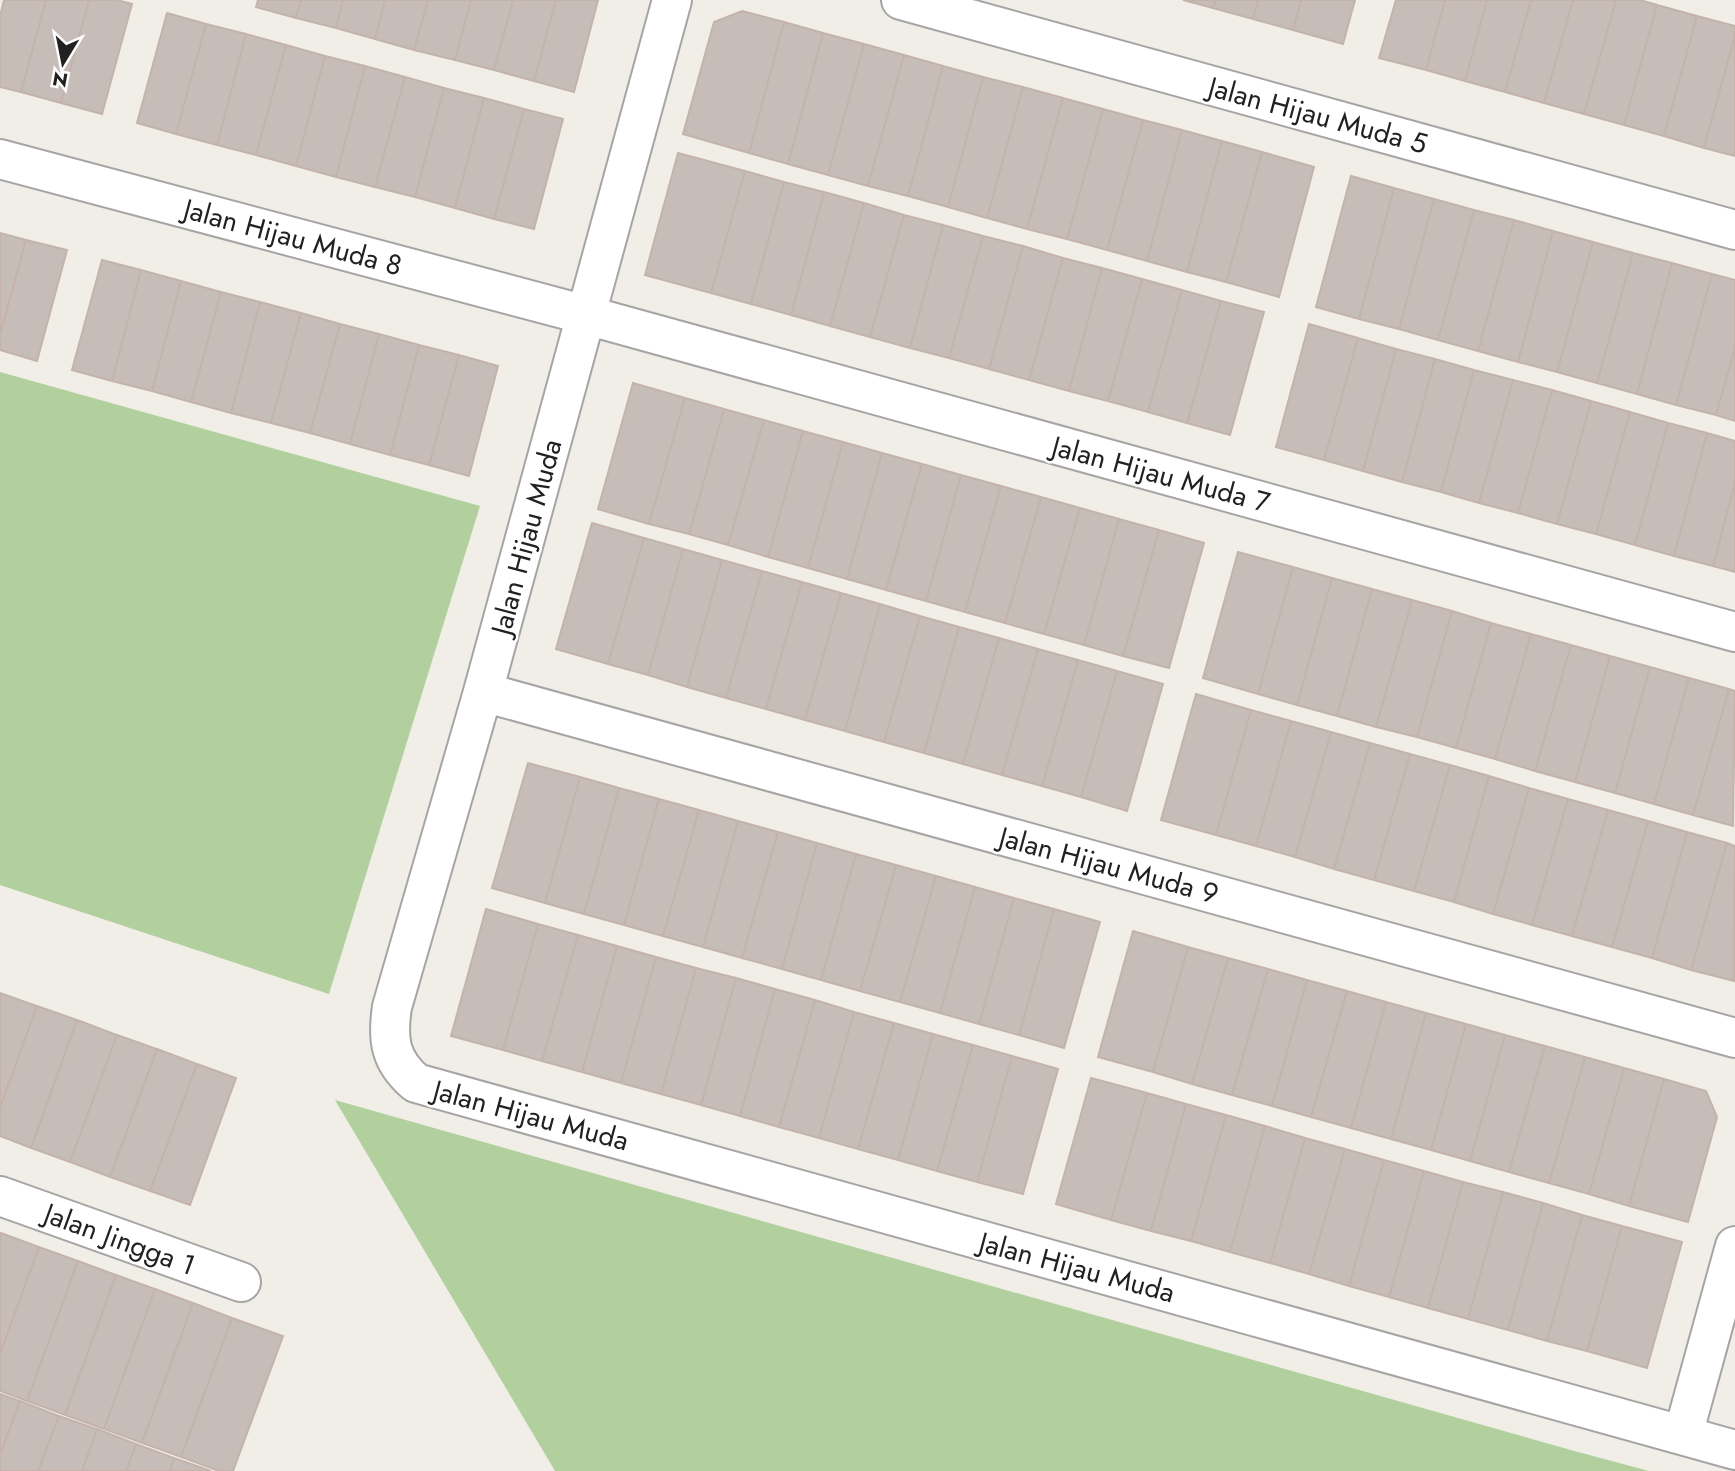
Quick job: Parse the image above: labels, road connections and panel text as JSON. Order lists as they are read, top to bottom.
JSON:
{
  "streets": {
    "street": [
      "Jalan Hijau Muda 5",
      "Jalan Hijau Muda 8",
      "Jalan Hijau Muda 7",
      "Jalan Hijau Muda",
      "Jalan Hijau Muda 9",
      "Jalan Jingga 1"
    ]
  },
  "crossings": [
    ["Jalan Hijau Muda 8", "Jalan Hijau Muda 7"],
    ["Jalan Hijau Muda 8", "Jalan Hijau Muda"],
    ["Jalan Hijau Muda 7", "Jalan Hijau Muda"],
    ["Jalan Hijau Muda", "Jalan Hijau Muda 9"]
  ],
  "north": "bottom"
}
